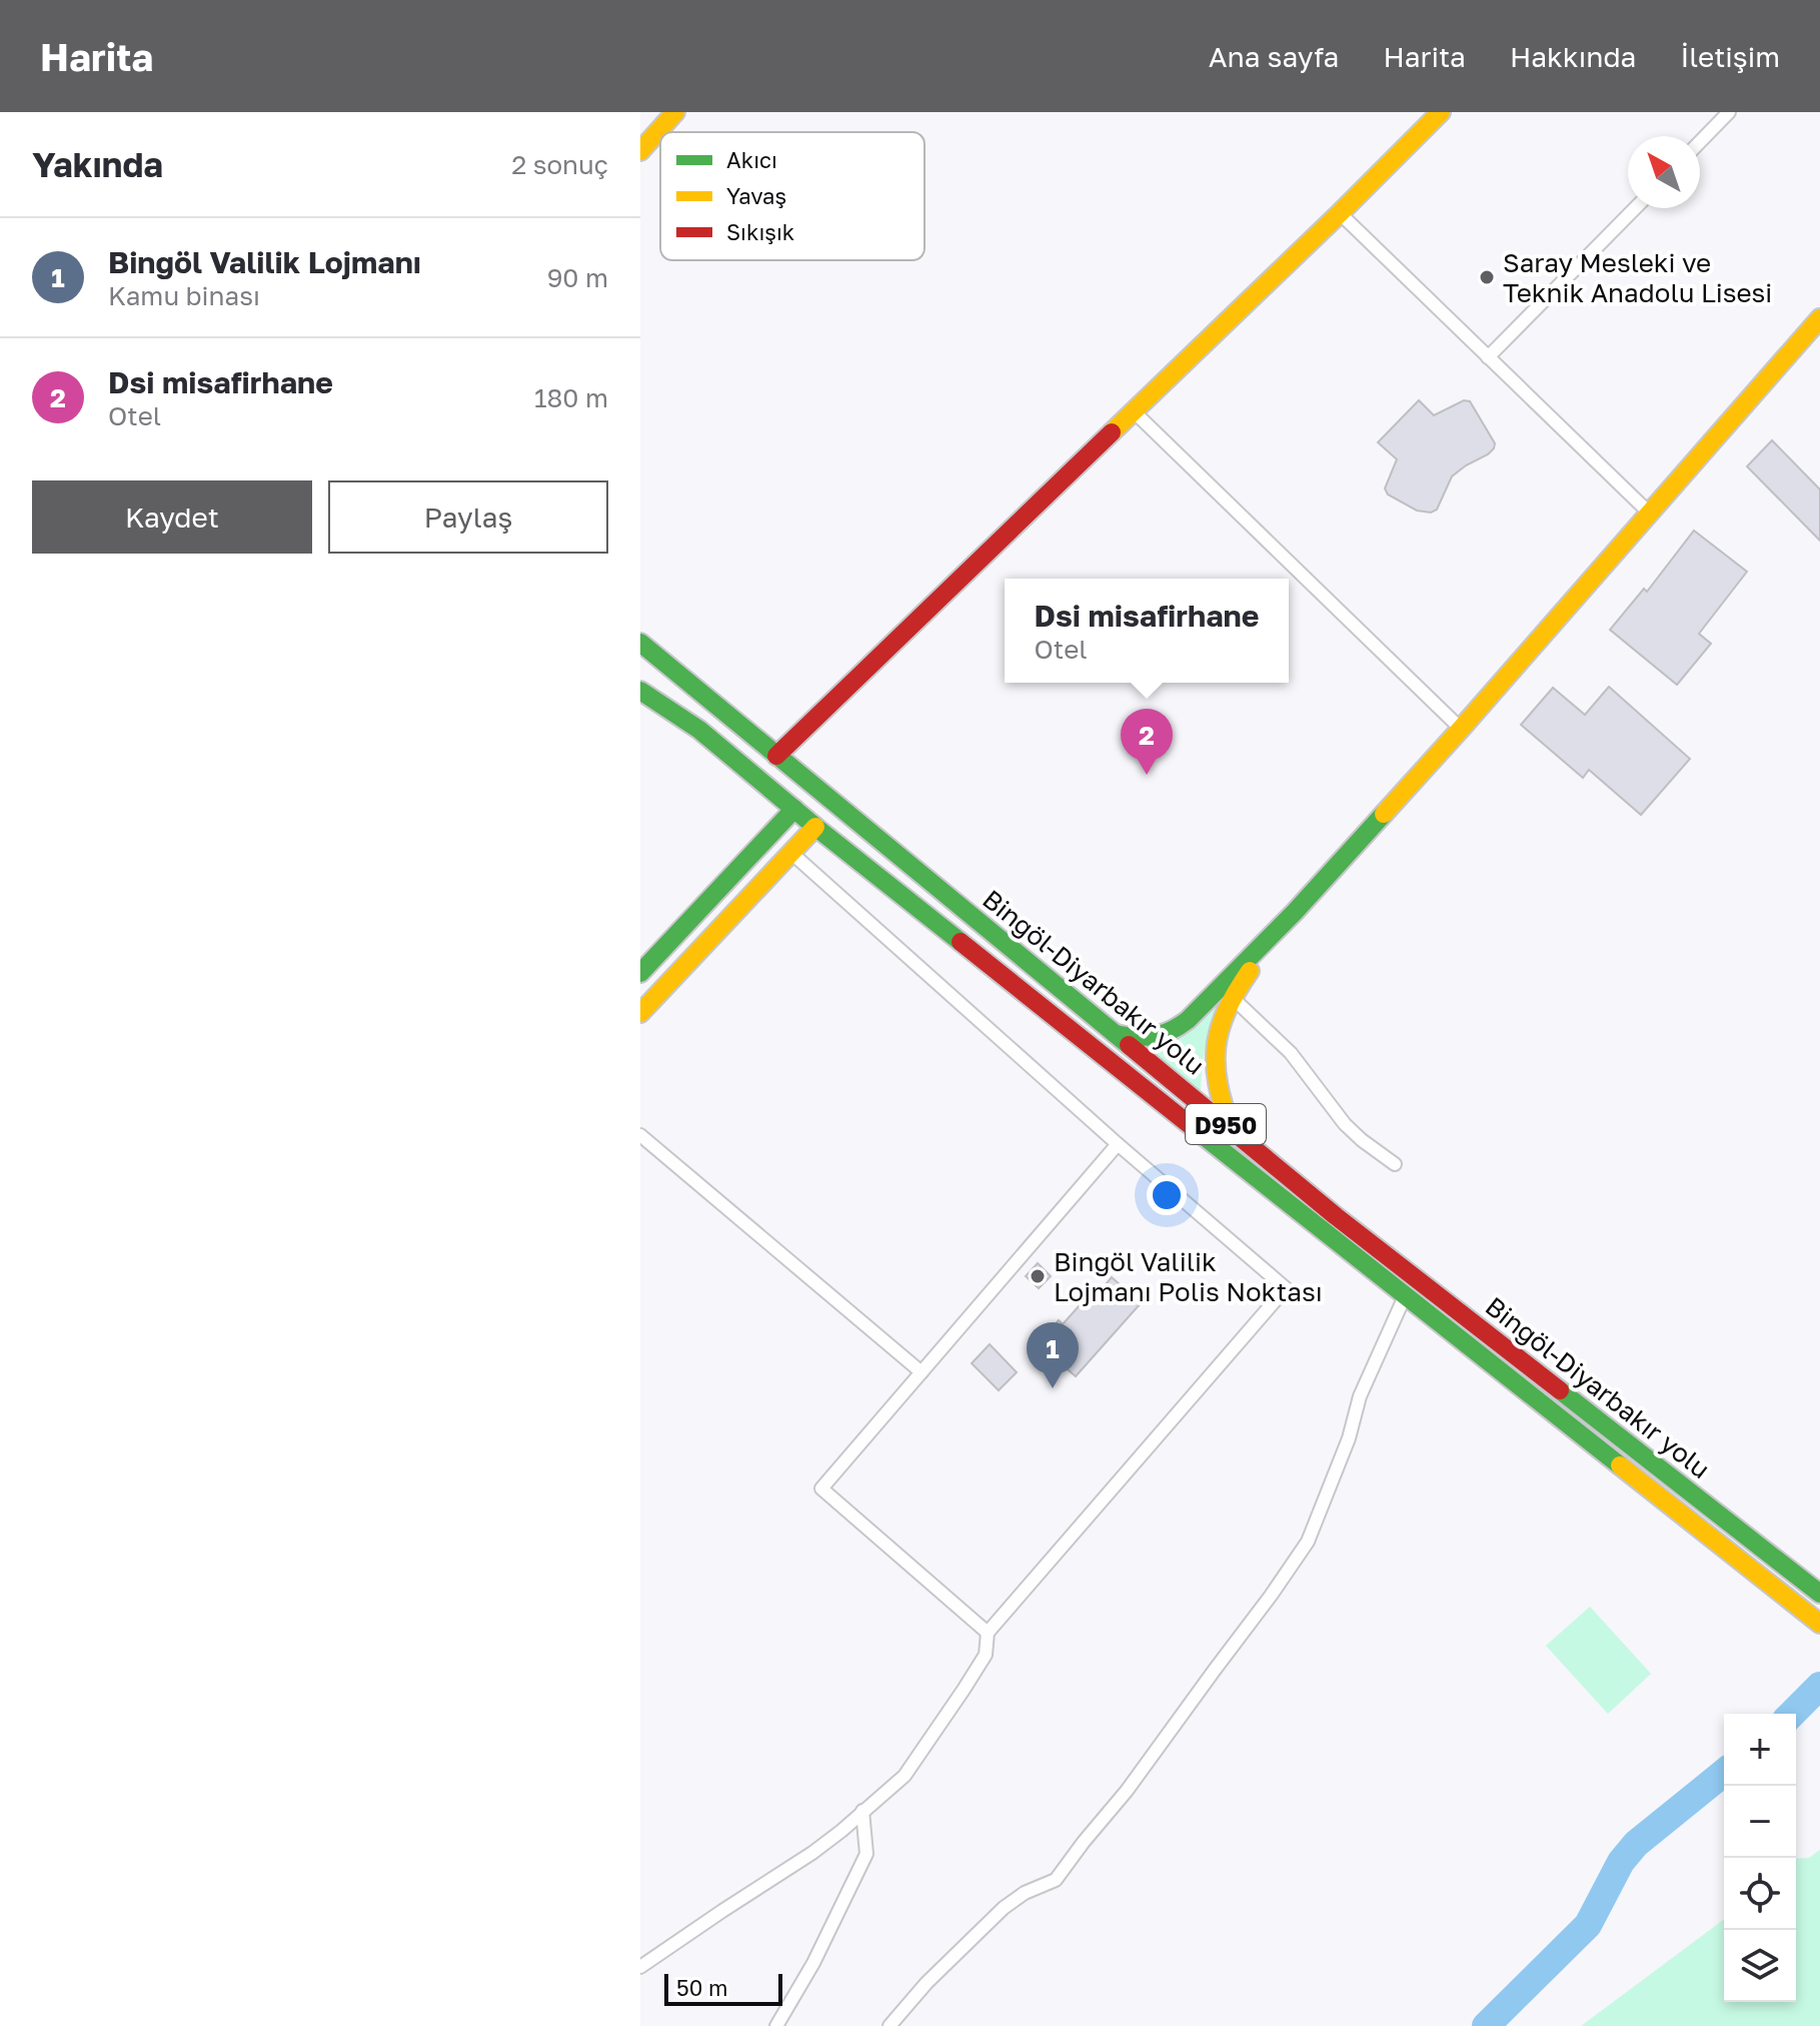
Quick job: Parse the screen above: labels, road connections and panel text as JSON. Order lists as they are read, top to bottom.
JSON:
{
  "streets": {
    "main road": ["Bingöl-Diyarbakır yolu", "D950"]
  },
  "places": ["Saray Mesleki ve Teknik Anadolu Lisesi", "Bingöl Valilik Lojmanı Polis Noktası"],
  "legend": ["Akıcı", "Yavaş", "Sıkışık"],
  "scale_bar": "50 m",
  "north": "top left",
  "page": {
    "header": "Harita",
    "nav": [
      "Ana sayfa",
      "Harita",
      "Hakkında",
      "İletişim"
    ],
    "heading": ["Yakında", "2 sonuç"],
    "list": [
      {
        "mark": "1",
        "name": "Bingöl Valilik Lojmanı",
        "note": "Kamu binası",
        "value": "90 m"
      },
      {
        "mark": "2",
        "name": "Dsi misafirhane",
        "note": "Otel",
        "value": "180 m"
      }
    ],
    "buttons": ["Kaydet", "Paylaş"],
    "popup": ["Dsi misafirhane", "Otel"],
    "pins": ["2", "1"],
    "map_buttons": ["+", "−"],
    "scale": "50 m"
  }
}
